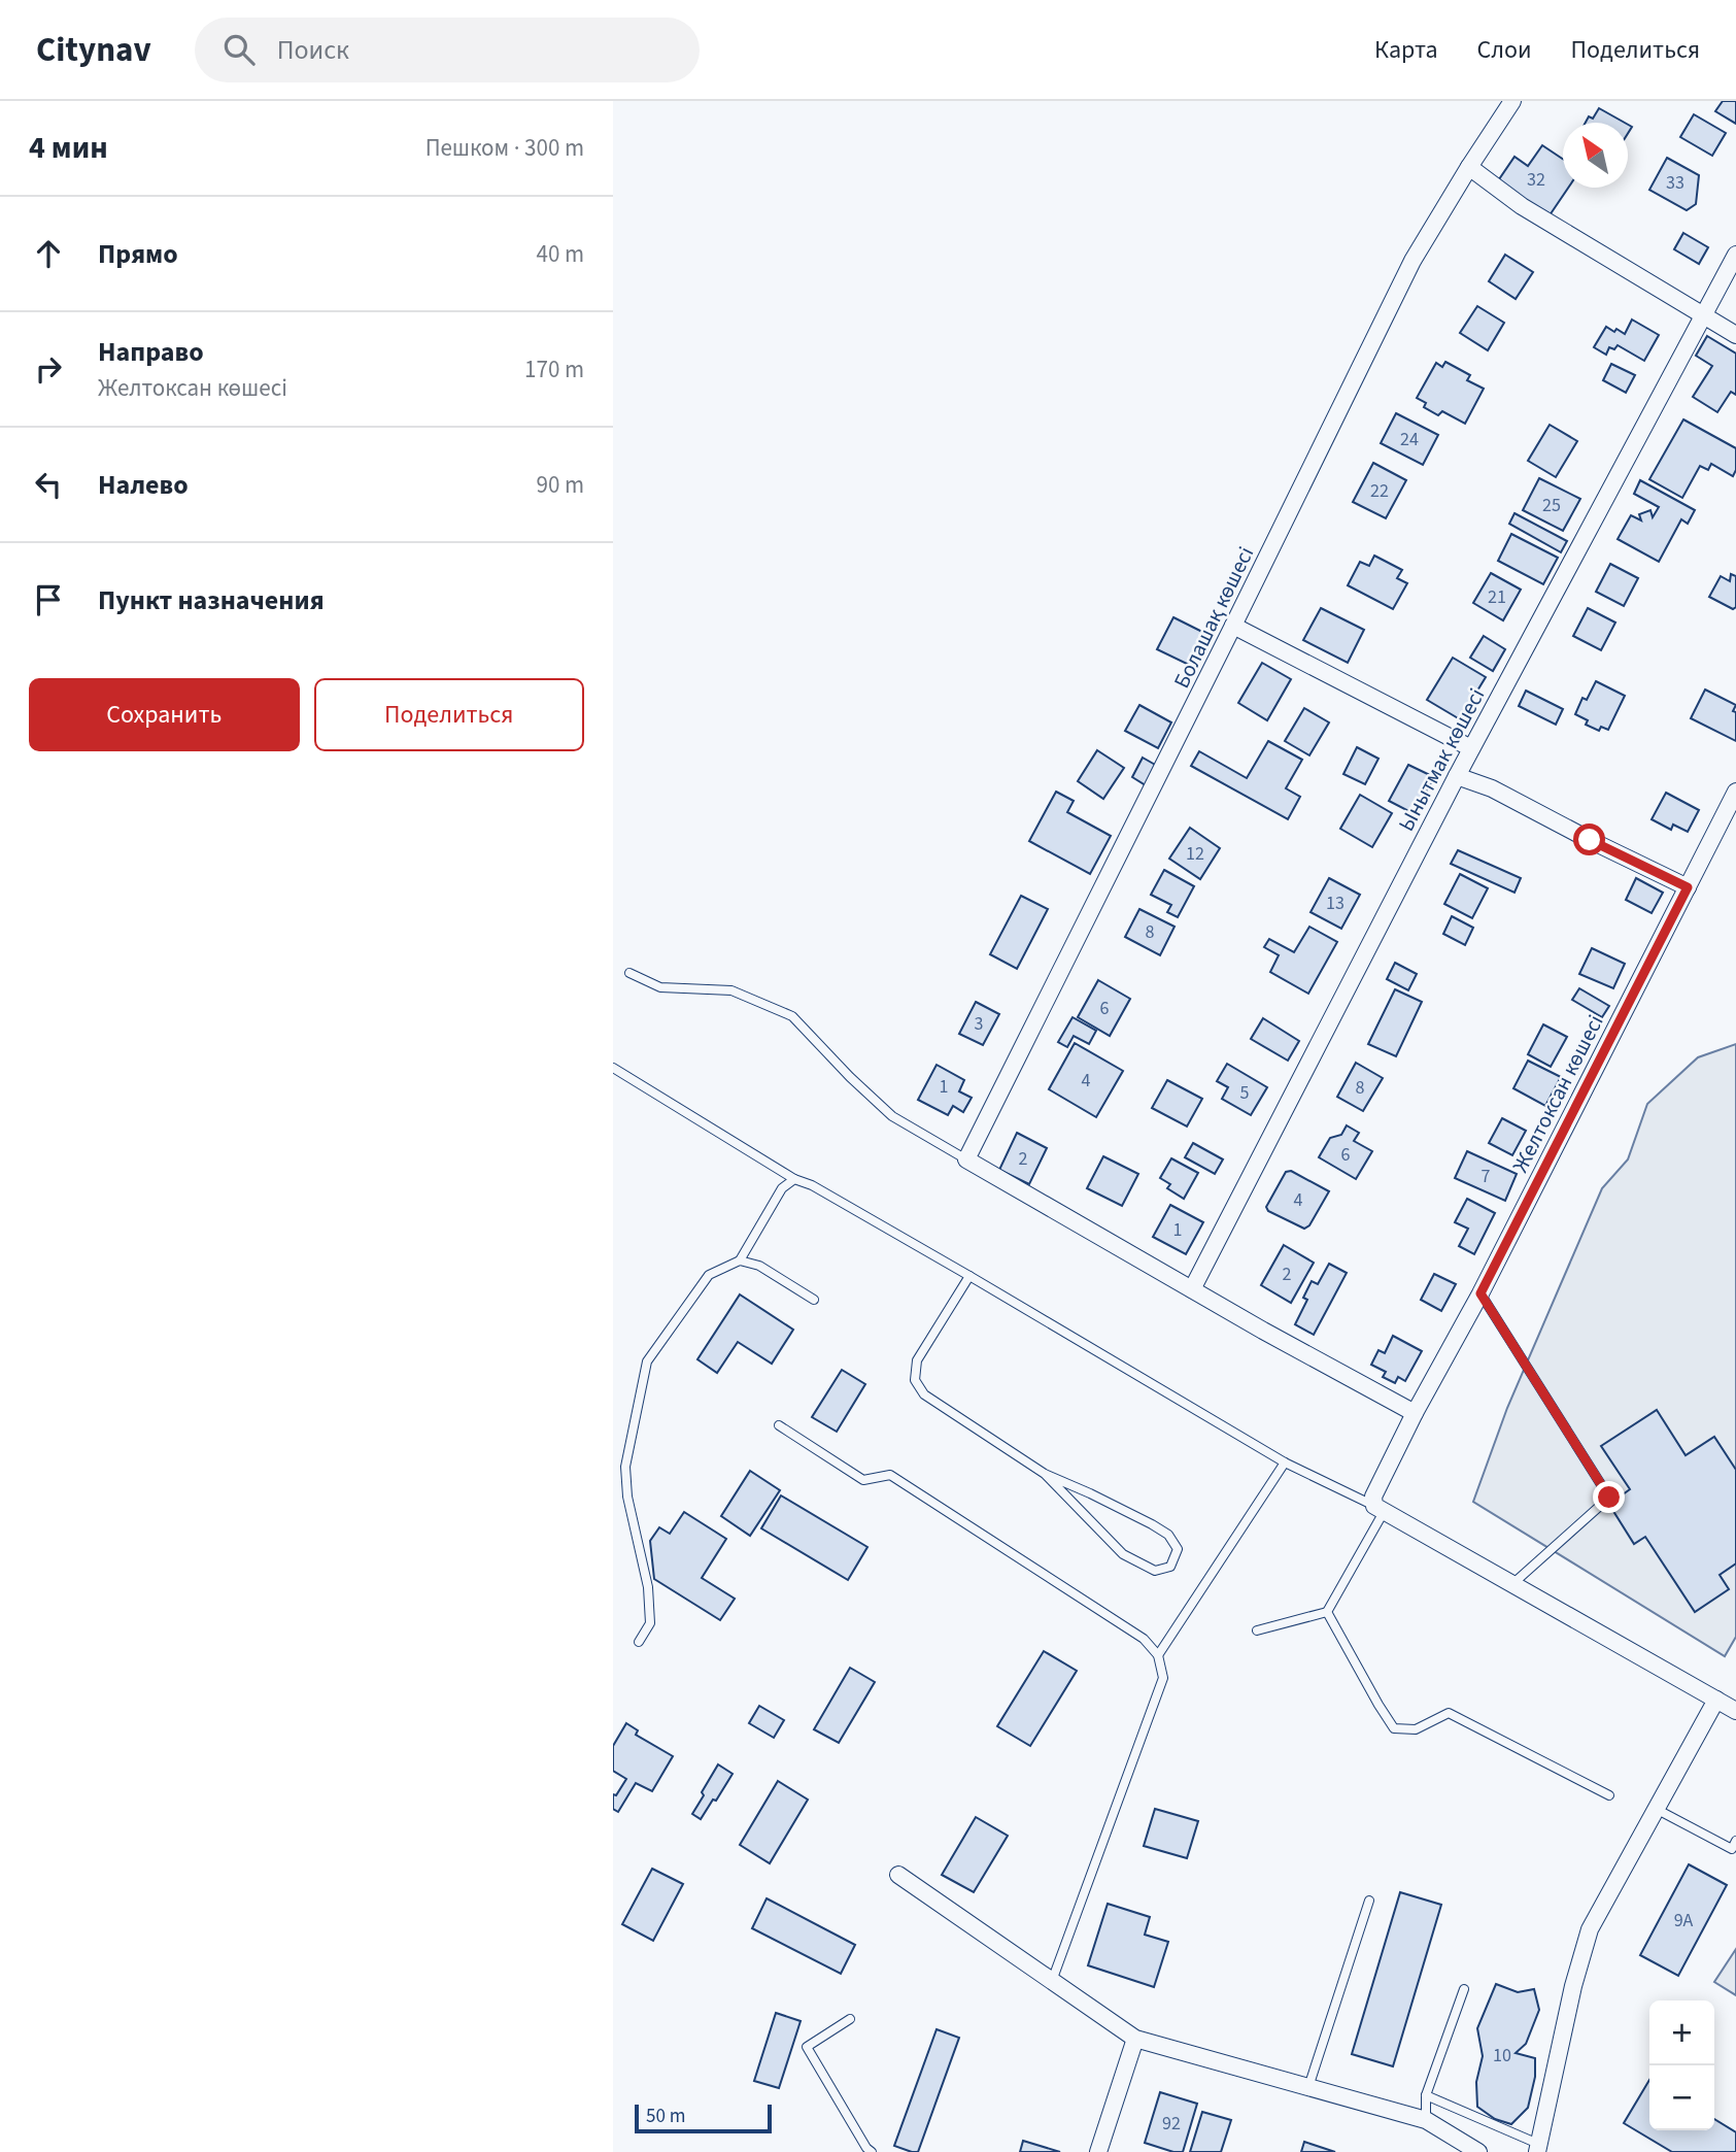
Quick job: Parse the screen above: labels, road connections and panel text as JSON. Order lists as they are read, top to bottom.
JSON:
{
  "streets": {
    "street": ["Болашақ көшесі", "Ынытмак көшесі", "Желтоксан көшесі"]
  },
  "house_numbers": [
    "32",
    "33",
    "24",
    "22",
    "25",
    "21",
    "12",
    "13",
    "8",
    "6",
    "3",
    "4",
    "1",
    "8",
    "5",
    "6",
    "2",
    "7",
    "4",
    "1",
    "2",
    "9А",
    "10",
    "92"
  ],
  "scale_bar": "50 m",
  "north": "top left",
  "page": {
    "header": "Citynav",
    "search": "Поиск",
    "nav": ["Карта", "Слои", "Поделиться"],
    "heading": ["4 мин", "Пешком · 300 m"],
    "list": [
      ["Прямо", "40 m"],
      ["Направо", "Желтоксан көшесі", "170 m"],
      ["Налево", "90 m"],
      "Пункт назначения"
    ],
    "buttons": ["Сохранить", "Поделиться"],
    "map_buttons": ["+", "−"],
    "scale": "50 m"
  }
}
